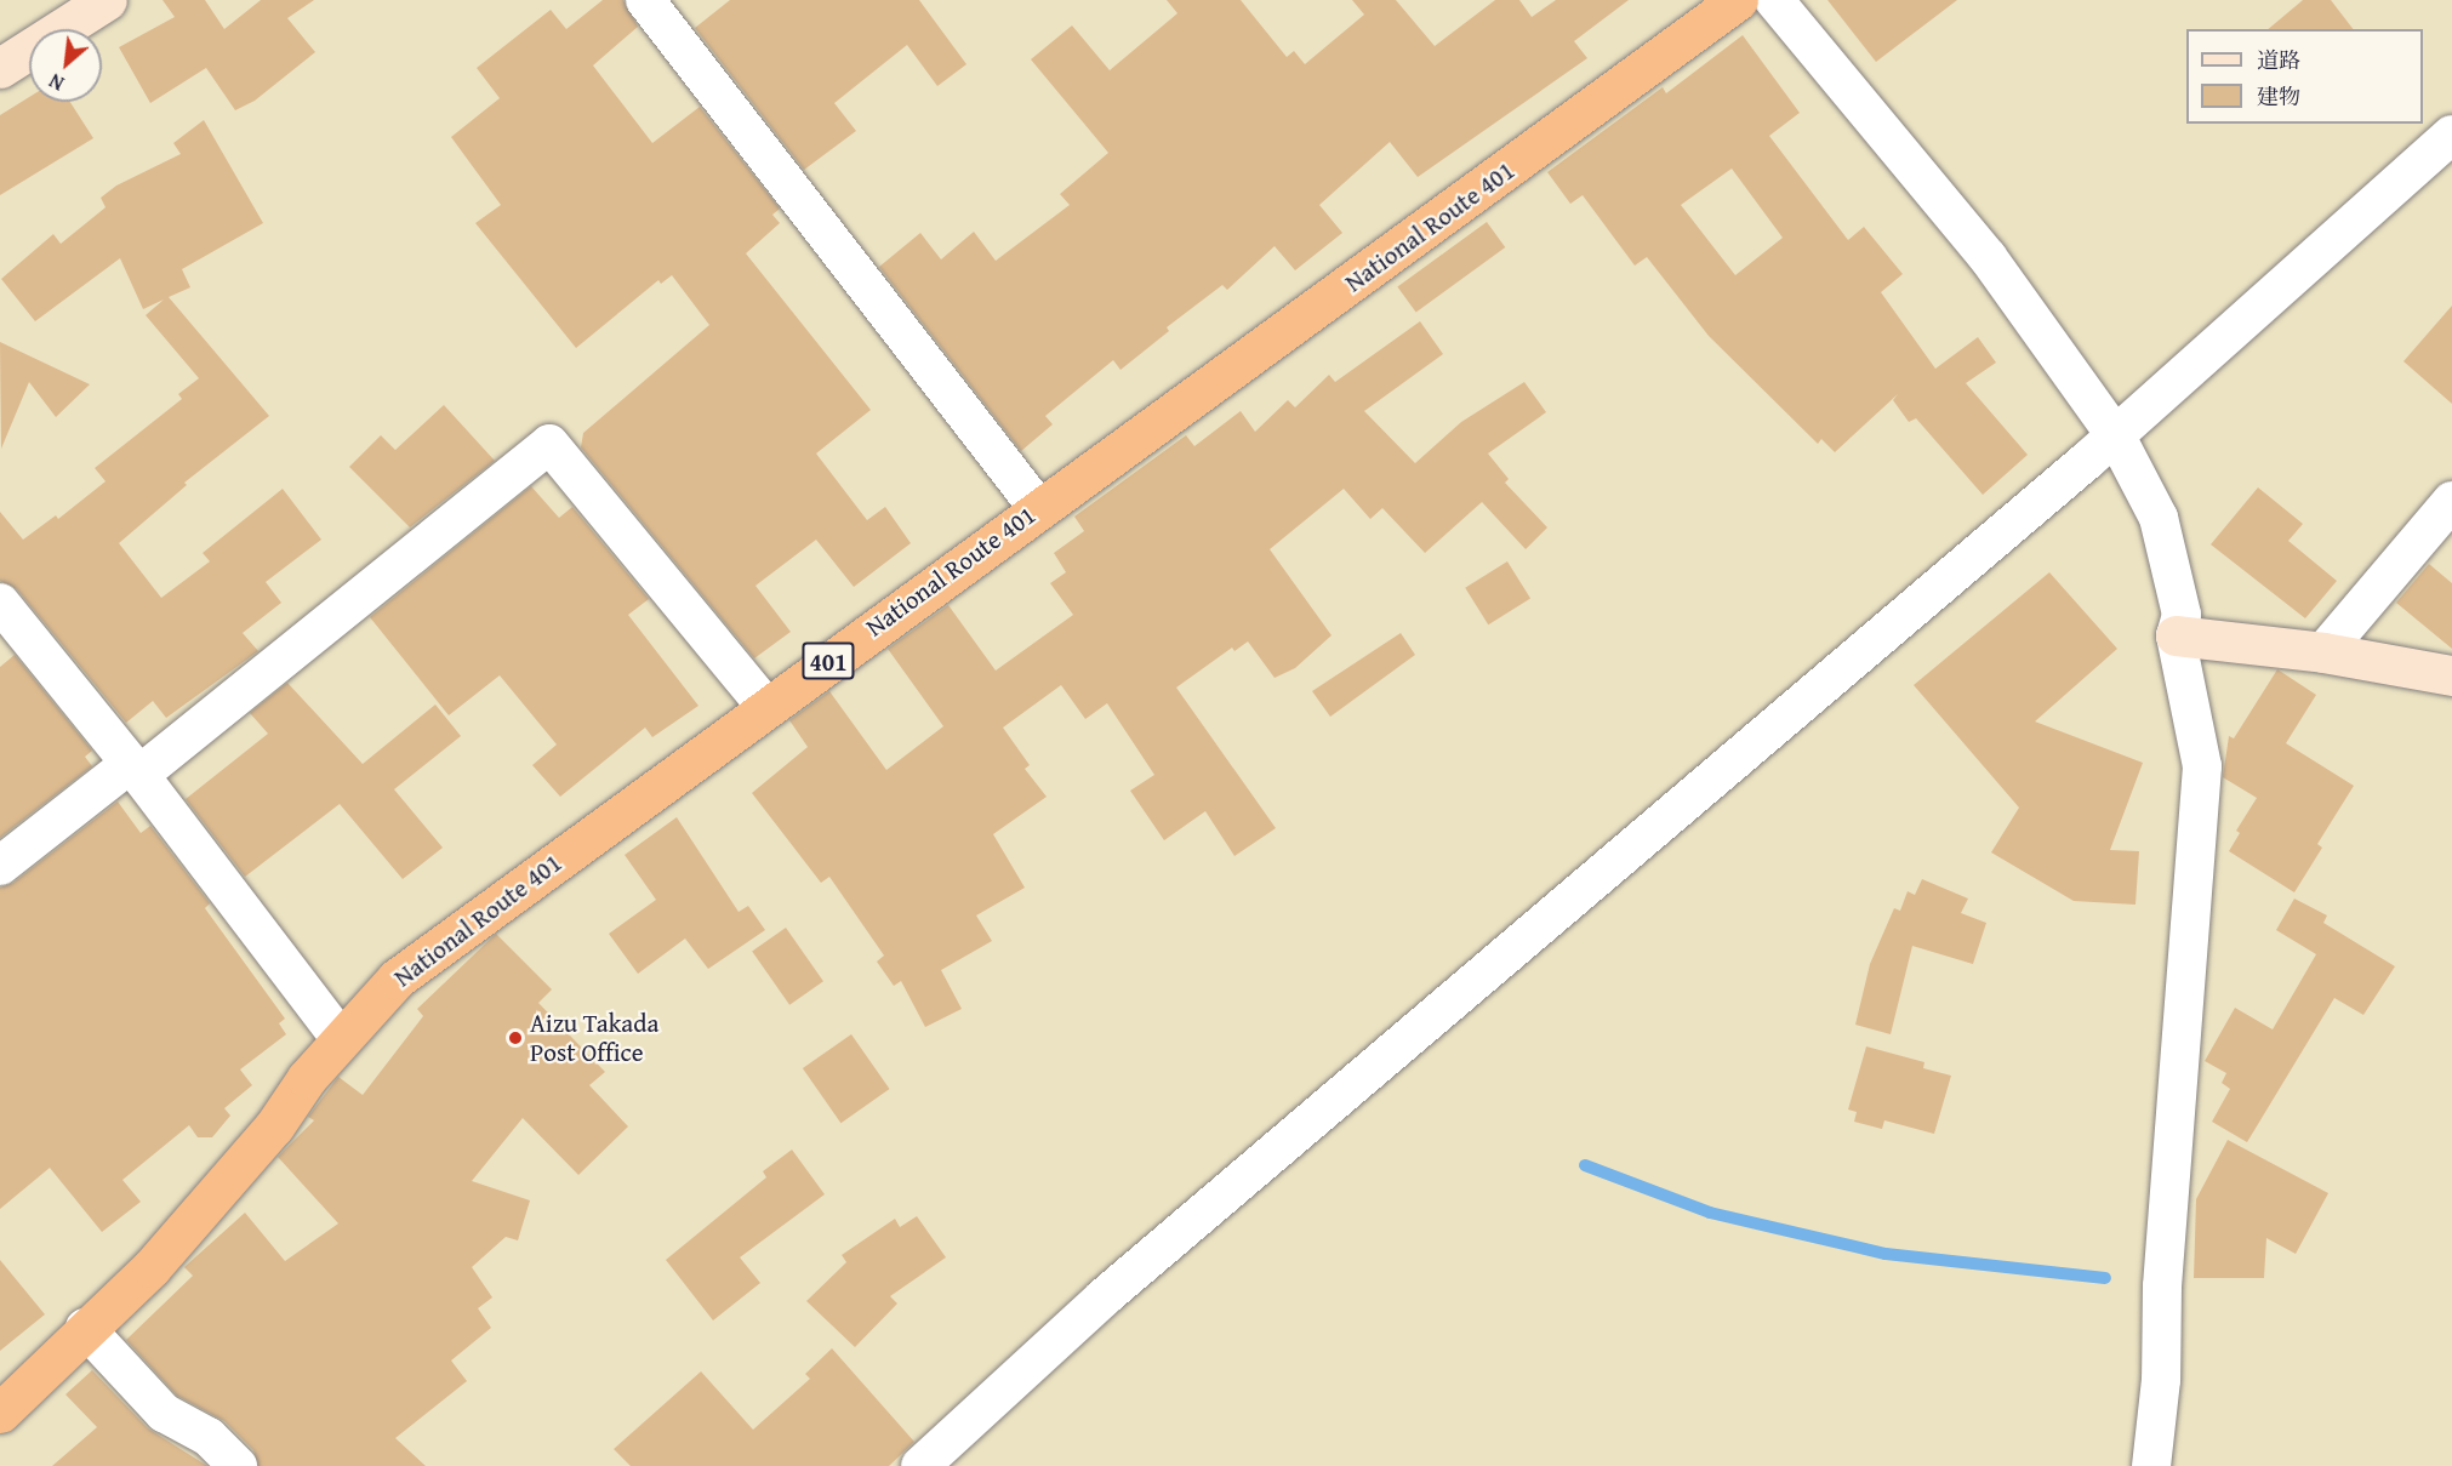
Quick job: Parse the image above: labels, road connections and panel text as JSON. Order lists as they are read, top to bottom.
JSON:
{
  "streets": {
    "highway": ["National Route 401", "401"]
  },
  "places": ["Aizu Takada Post Office"],
  "legend": ["道路", "建物"],
  "north": "bottom left"
}
